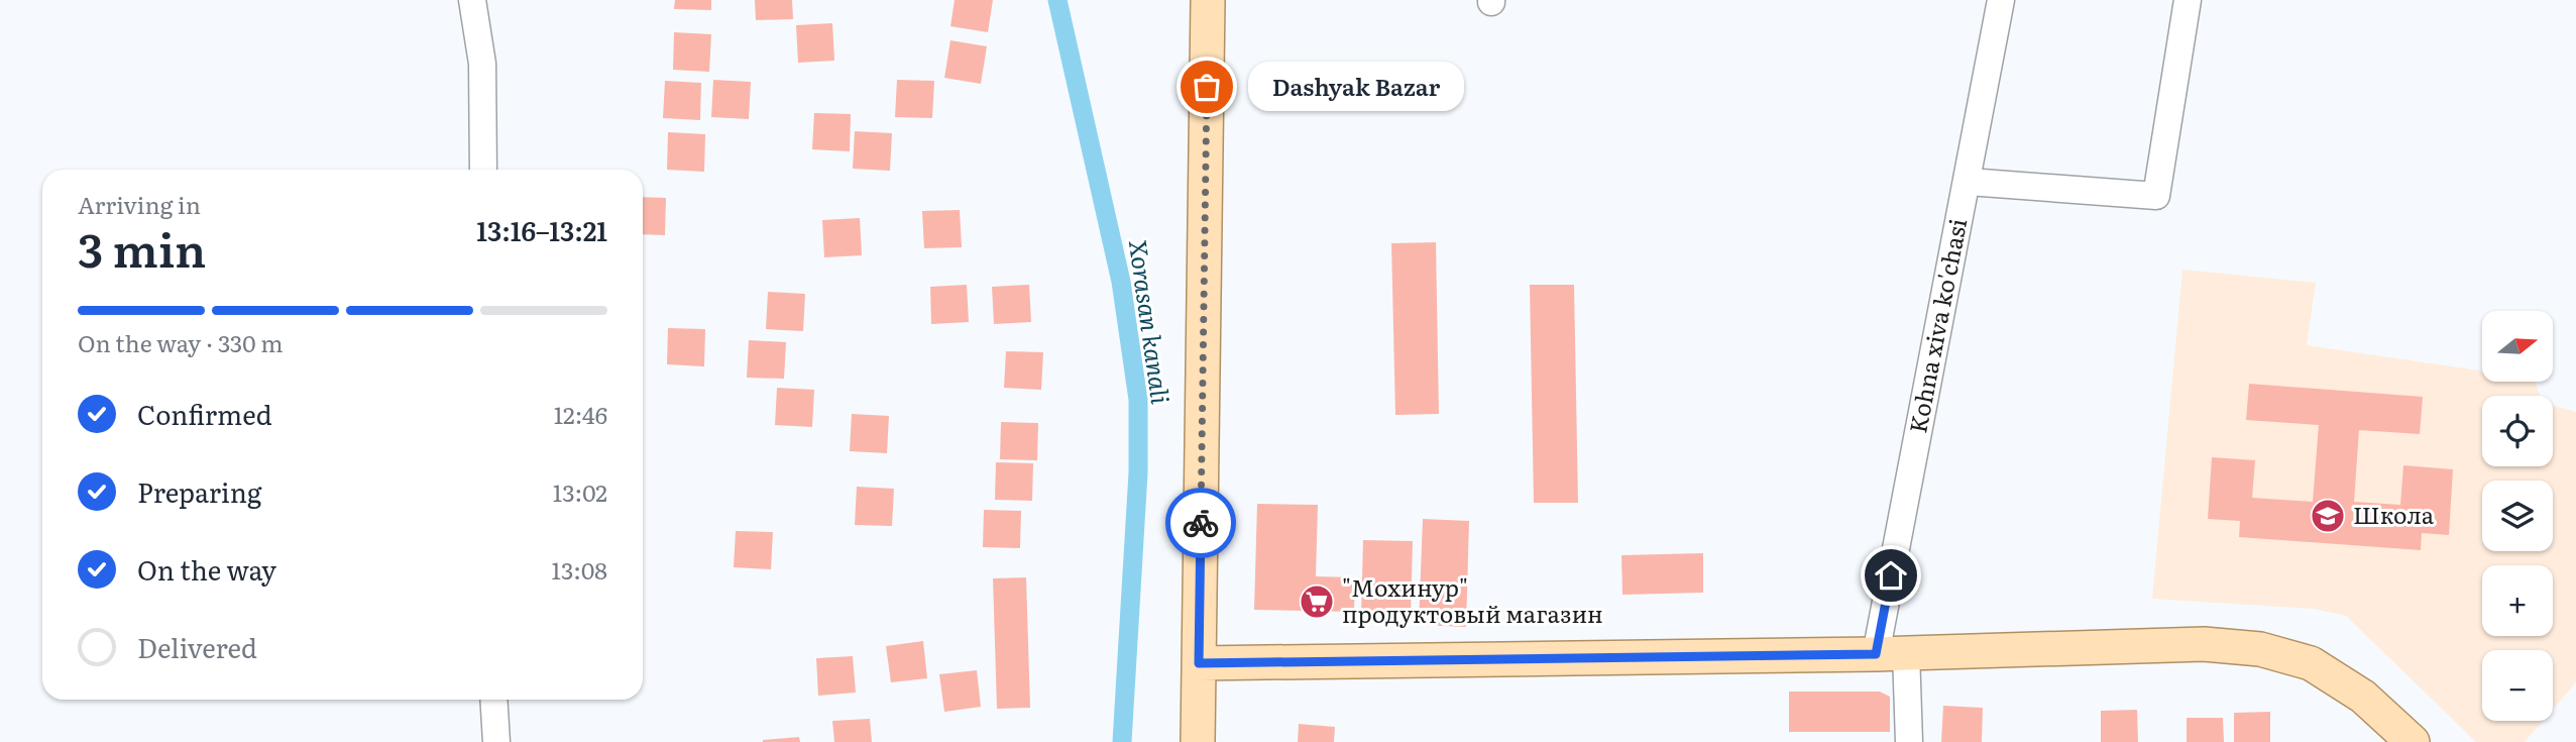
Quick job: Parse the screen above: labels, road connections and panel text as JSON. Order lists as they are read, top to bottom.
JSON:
{
  "streets": {
    "street": ["Kohna xiva ko'chasi"]
  },
  "water": ["Xorasan kanali"],
  "places": {
    "other": ["Dashyak Bazar"],
    "school or university": ["Школа"],
    "supermarket": ["\"Мохинур\" продуктовый магазин"]
  },
  "north": "right",
  "page": {
    "bubble": "Dashyak Bazar",
    "heading": ["3 min", "Arriving in", "13:16–13:21"],
    "bar": "On the way · 330 m",
    "map_buttons": ["+", "−"],
    "list": [
      ["Confirmed", "12:46"],
      ["Preparing", "13:02"],
      ["On the way", "13:08"],
      "Delivered"
    ]
  }
}
